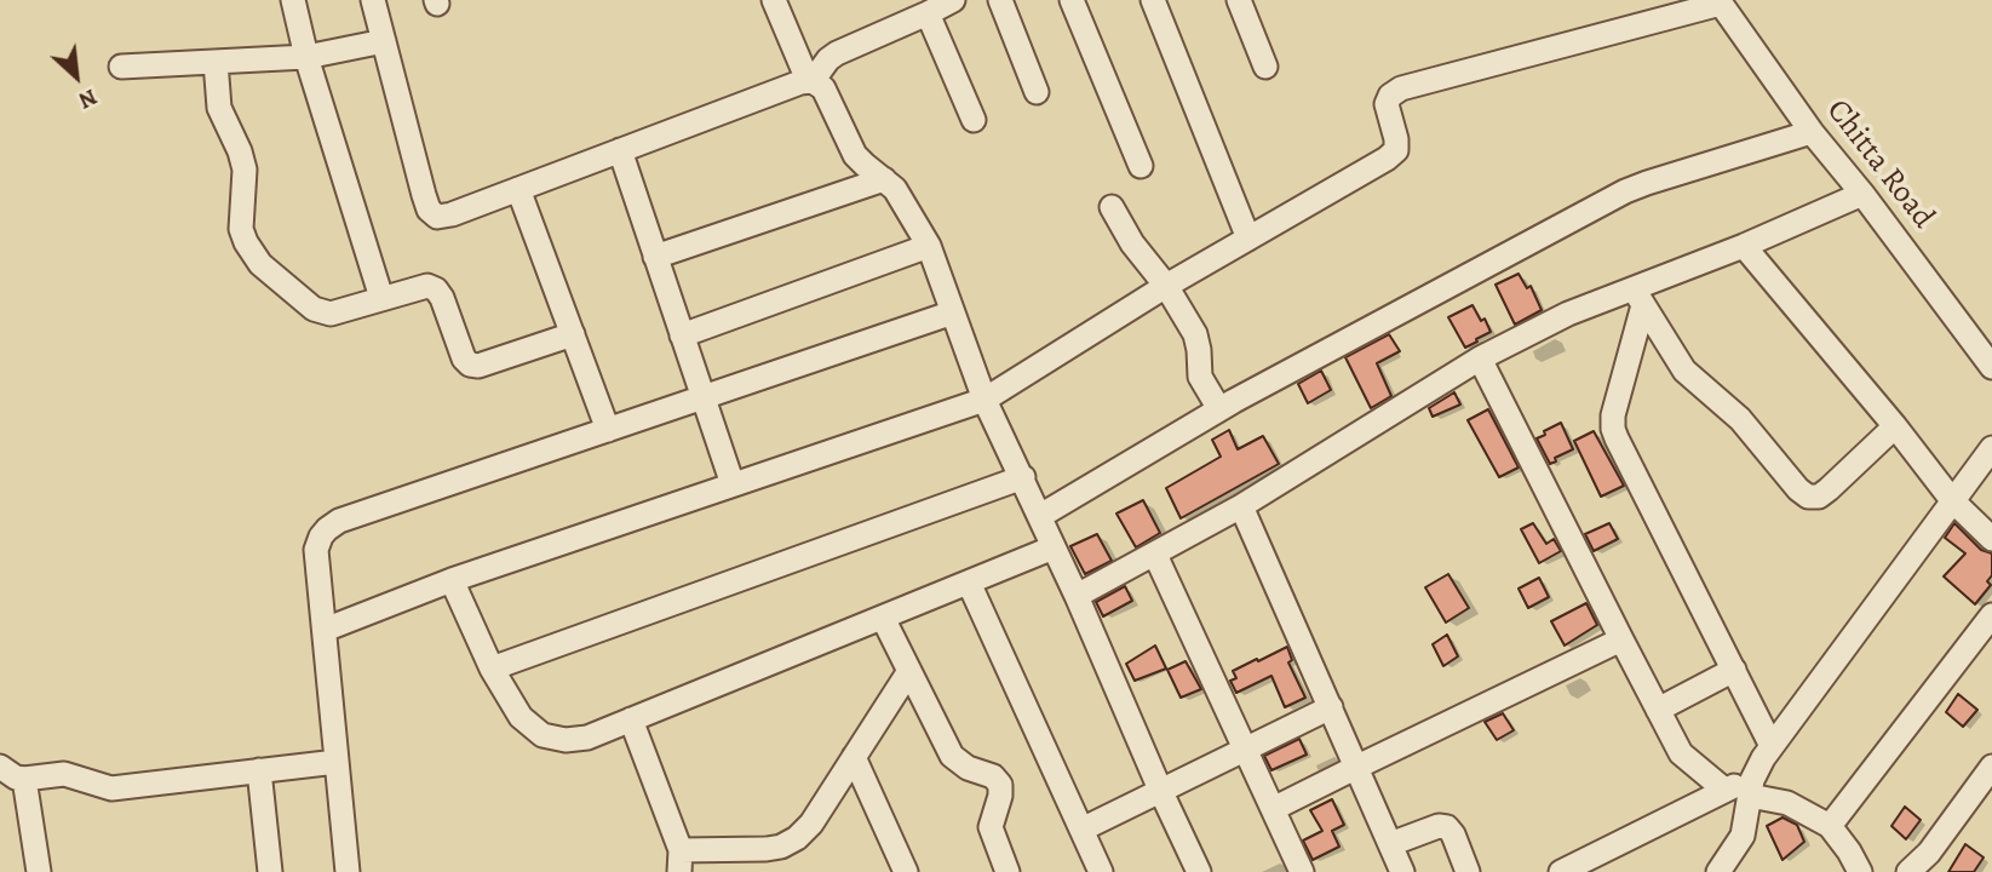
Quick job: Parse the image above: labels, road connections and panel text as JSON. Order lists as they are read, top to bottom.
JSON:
{
  "streets": {
    "street": ["Chitta Road"]
  },
  "north": "bottom right"
}
